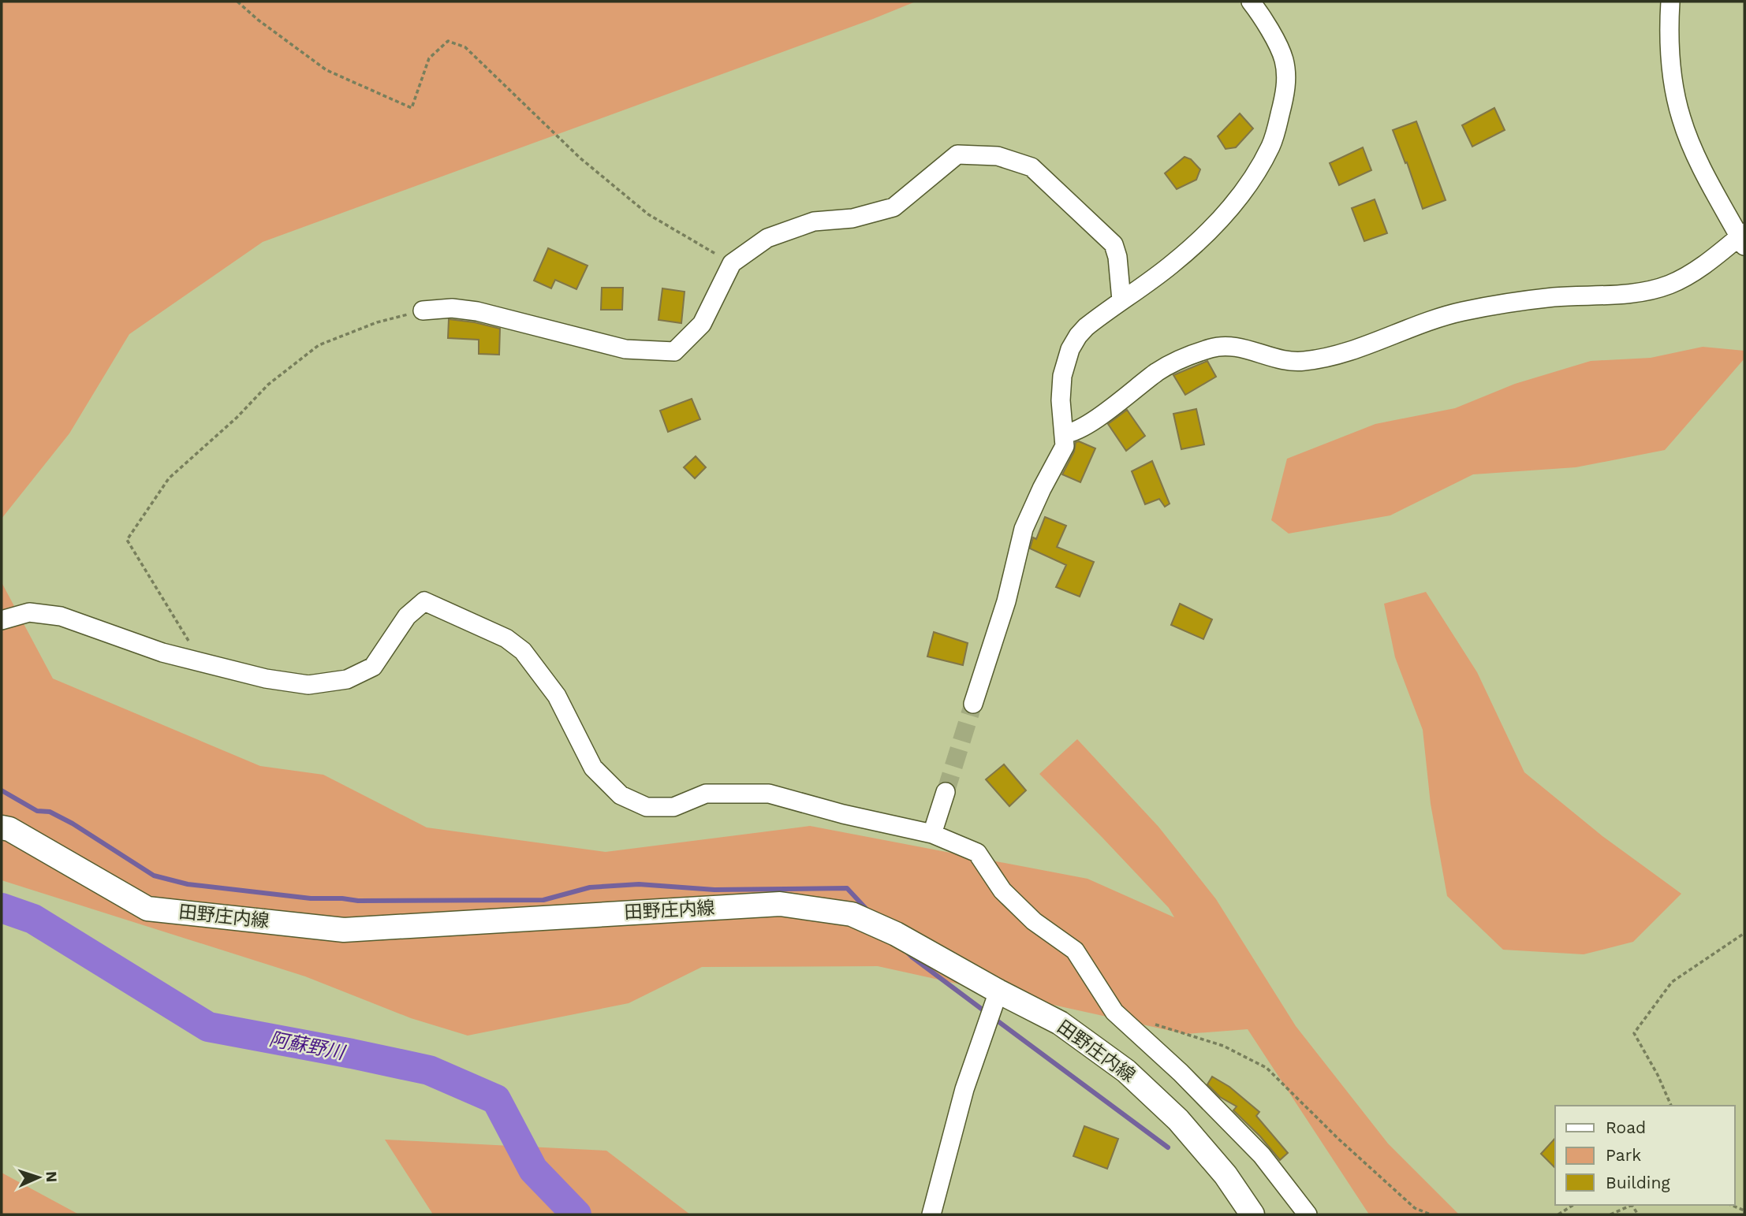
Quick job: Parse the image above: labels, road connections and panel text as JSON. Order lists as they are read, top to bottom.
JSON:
{
  "streets": {
    "main road": ["田野庄内線"]
  },
  "water": ["阿蘇野川"],
  "legend": ["Road", "Park", "Building"],
  "north": "right"
}
